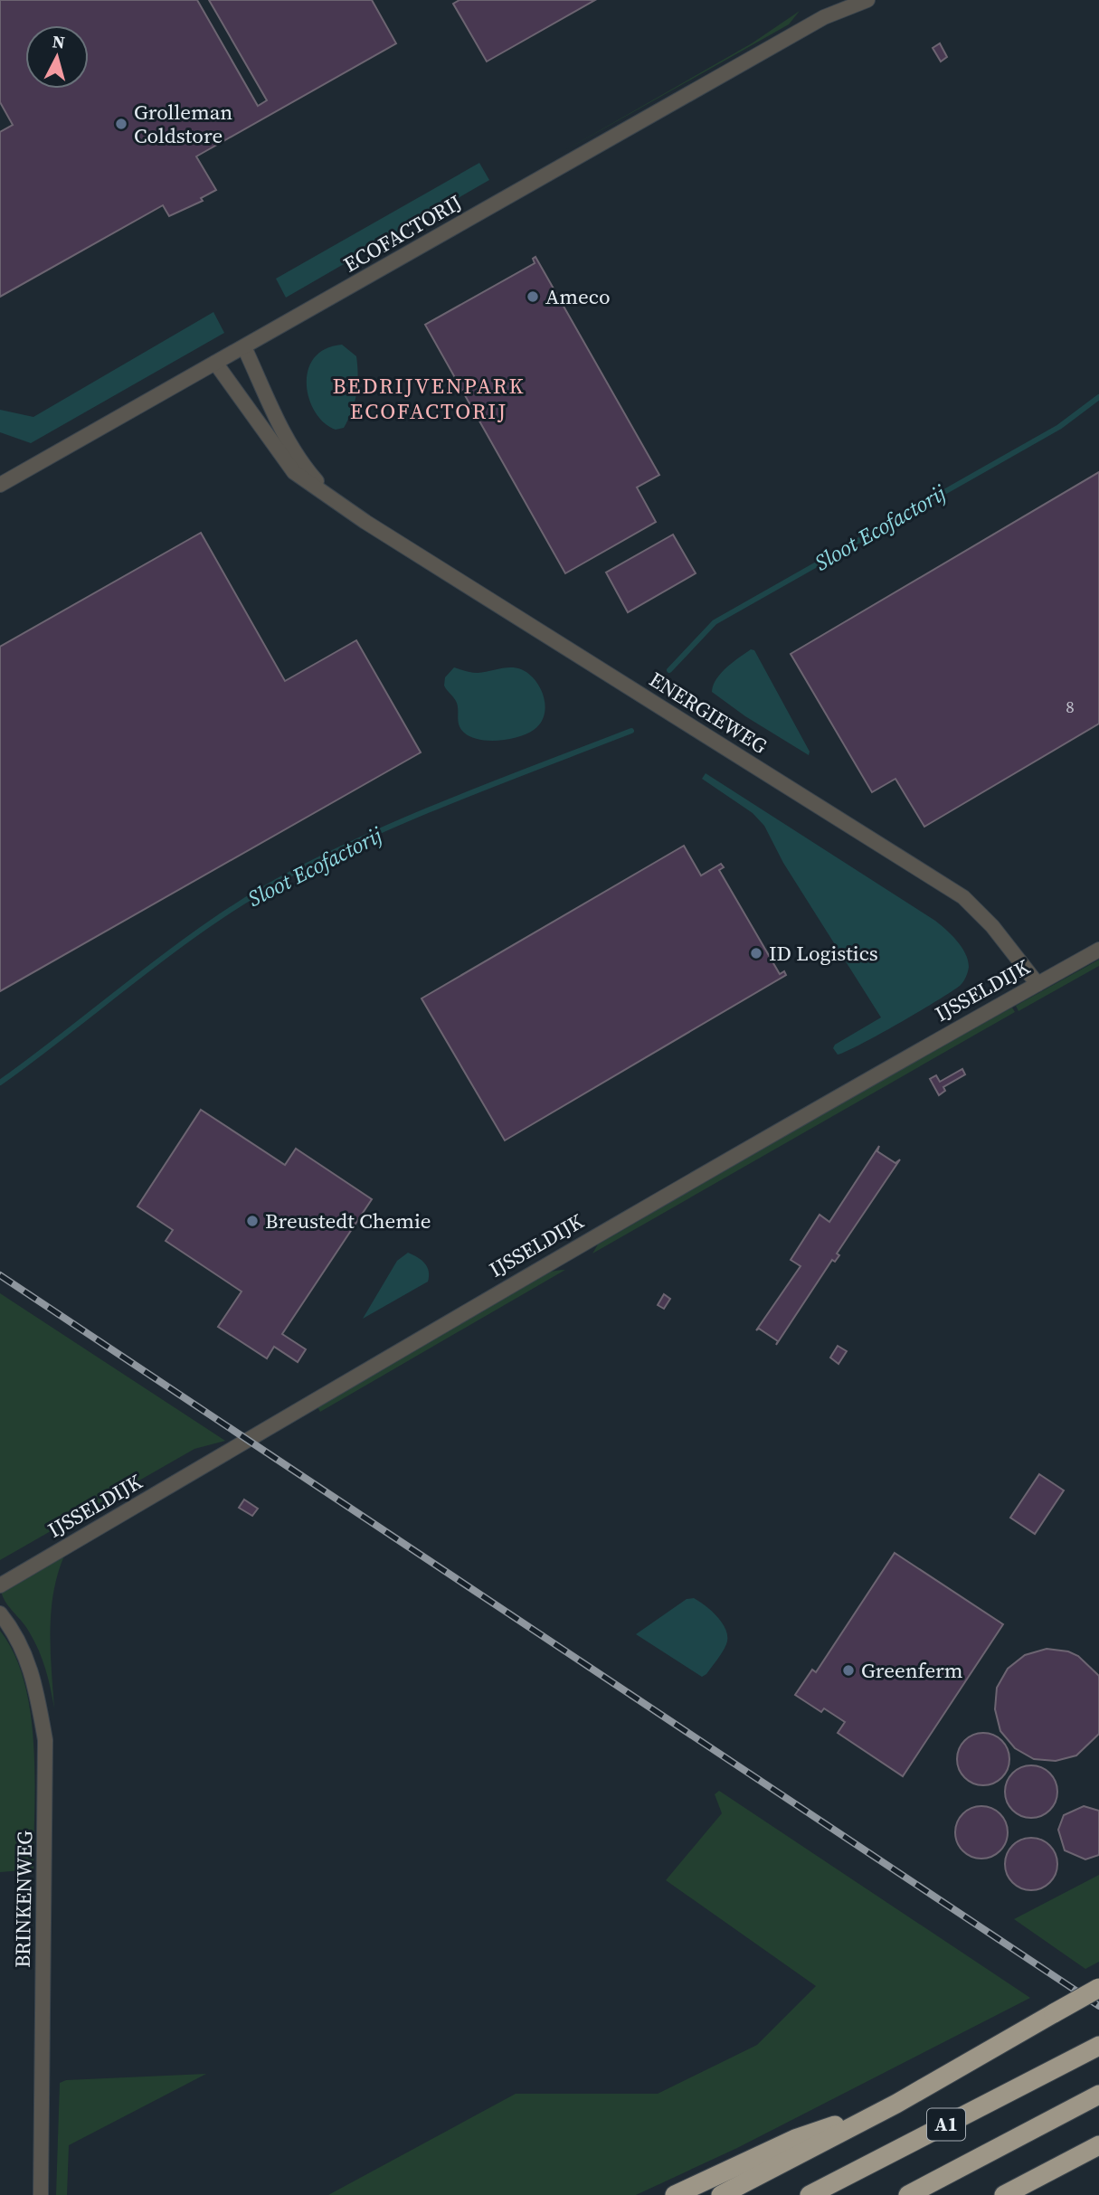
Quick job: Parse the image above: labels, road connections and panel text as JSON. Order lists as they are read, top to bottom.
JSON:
{
  "streets": {
    "highway": ["A1"],
    "street": [
      "ECOFACTORIJ",
      "ENERGIEWEG",
      "IJSSELDIJK",
      "BRINKENWEG"
    ]
  },
  "crossings": [
    ["ECOFACTORIJ", "ENERGIEWEG"],
    ["ENERGIEWEG", "IJSSELDIJK"]
  ],
  "districts": ["BEDRIJVENPARK ECOFACTORIJ"],
  "water": ["Sloot Ecofactorij"],
  "places": [
    "Grolleman Coldstore",
    "Ameco",
    "ID Logistics",
    "Breustedt Chemie",
    "Greenferm"
  ],
  "house_numbers": ["8"],
  "north": "top"
}
